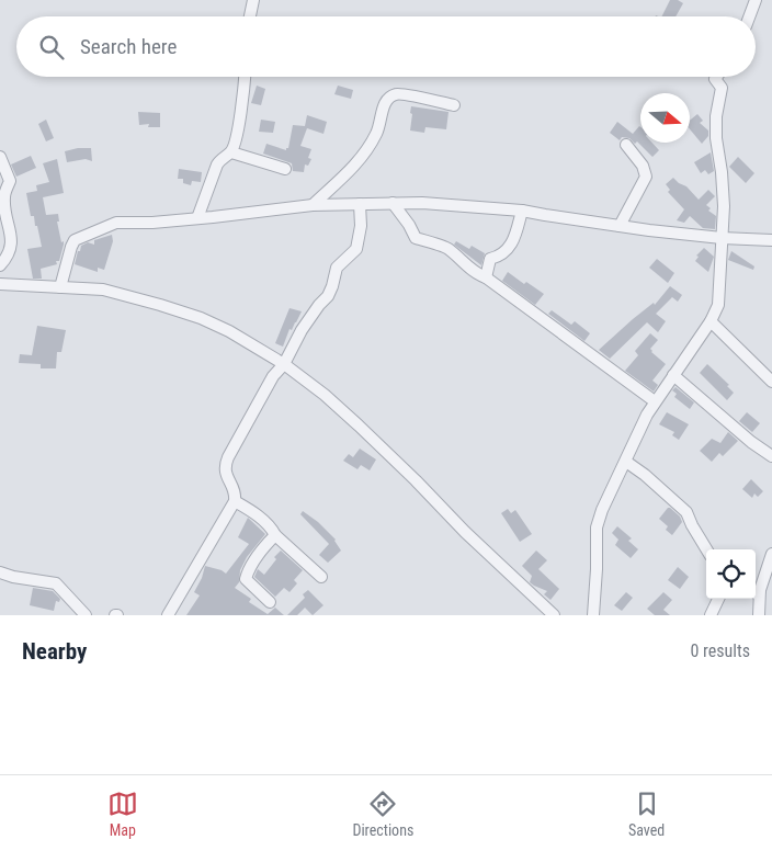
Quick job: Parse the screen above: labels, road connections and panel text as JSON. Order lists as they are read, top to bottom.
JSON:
{
  "north": "right",
  "page": {
    "search": "Search here",
    "heading": ["Nearby", "0 results"],
    "nav": ["Map", "Directions", "Saved"]
  }
}
